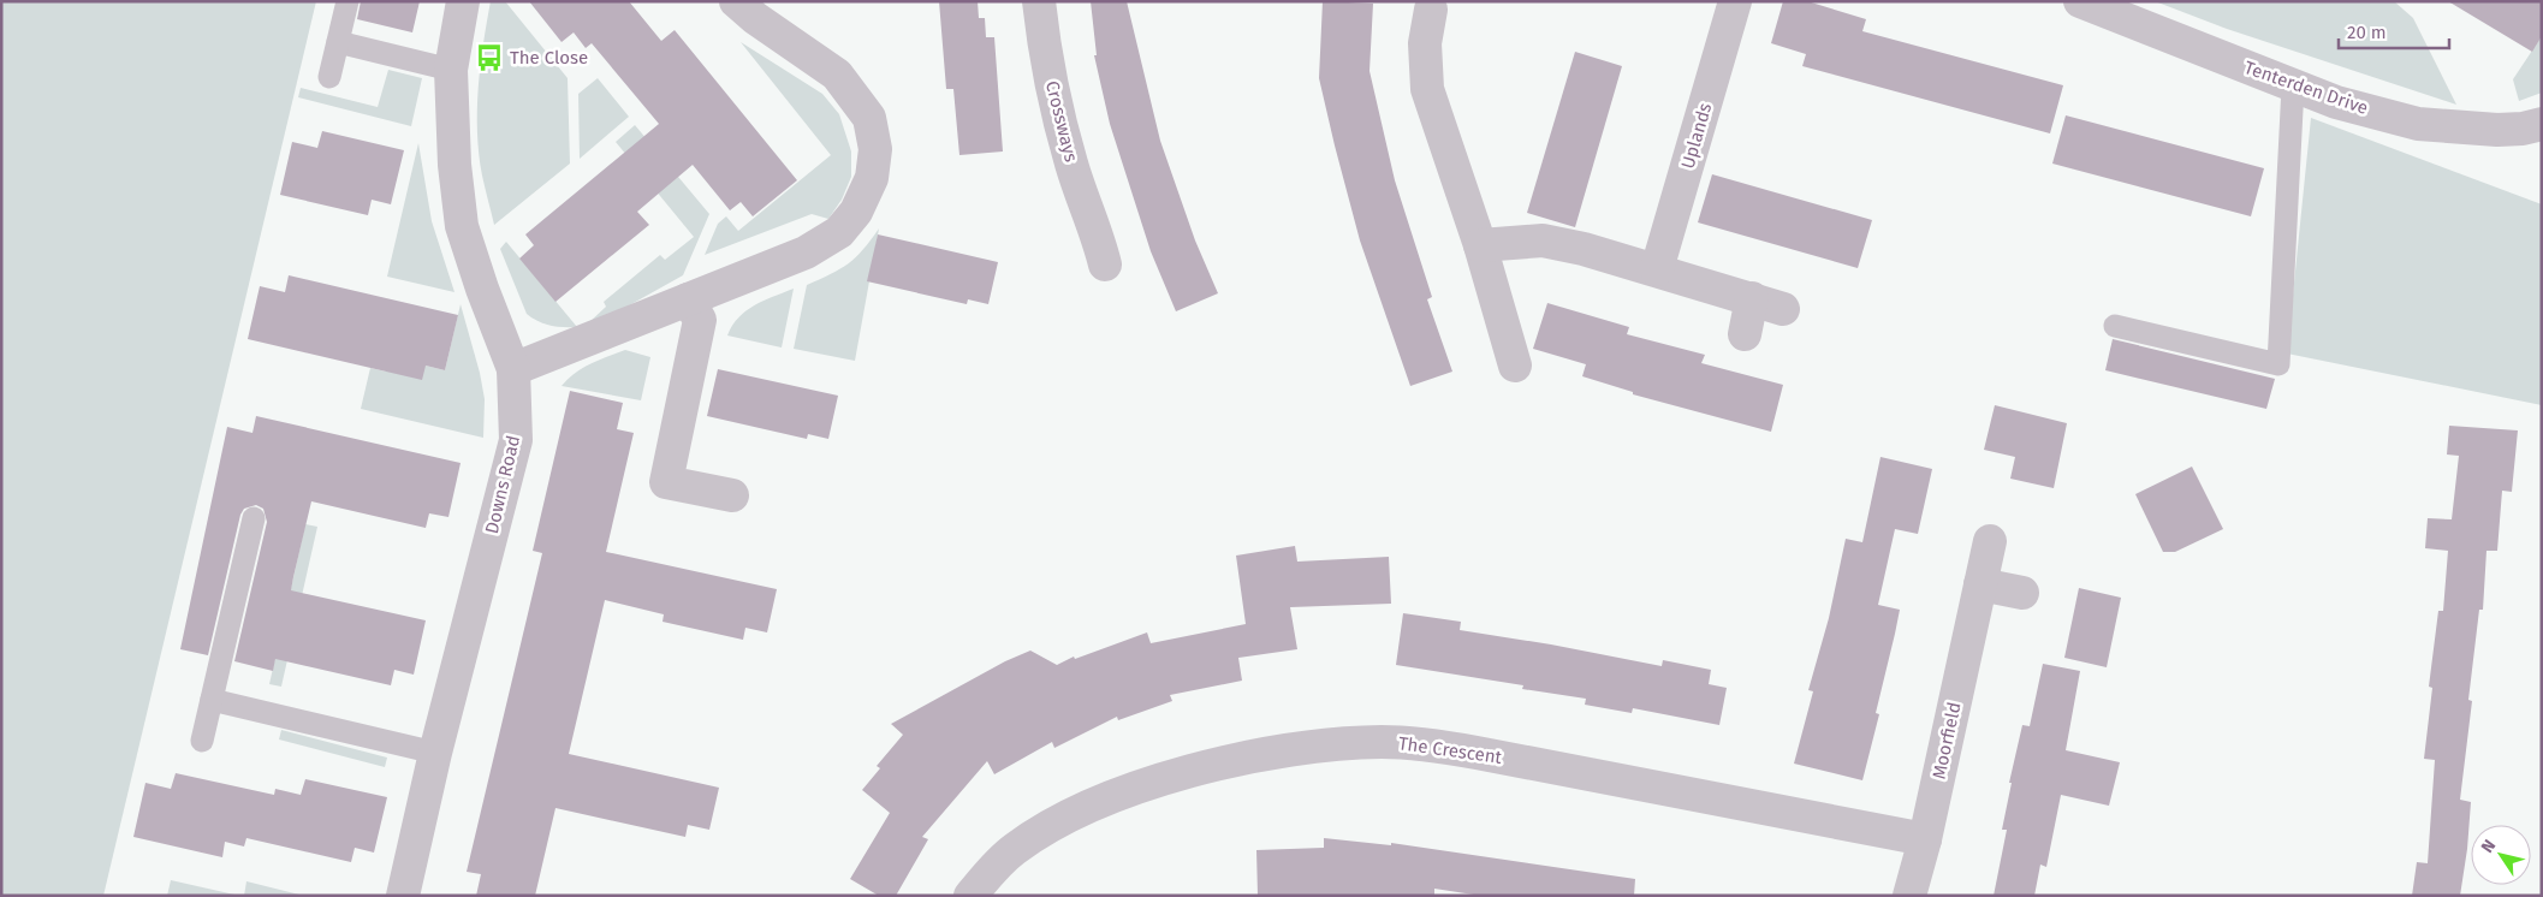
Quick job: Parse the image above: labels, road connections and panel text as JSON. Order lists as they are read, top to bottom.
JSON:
{
  "streets": {
    "street": [
      "Tenterden Drive",
      "Crossways",
      "Uplands",
      "Downs Road",
      "Moorfield",
      "The Crescent"
    ]
  },
  "crossings": [
    ["Moorfield", "The Crescent"]
  ],
  "places": {
    "bus stop": ["The Close"]
  },
  "scale_bar": "20 m",
  "north": "top left"
}
